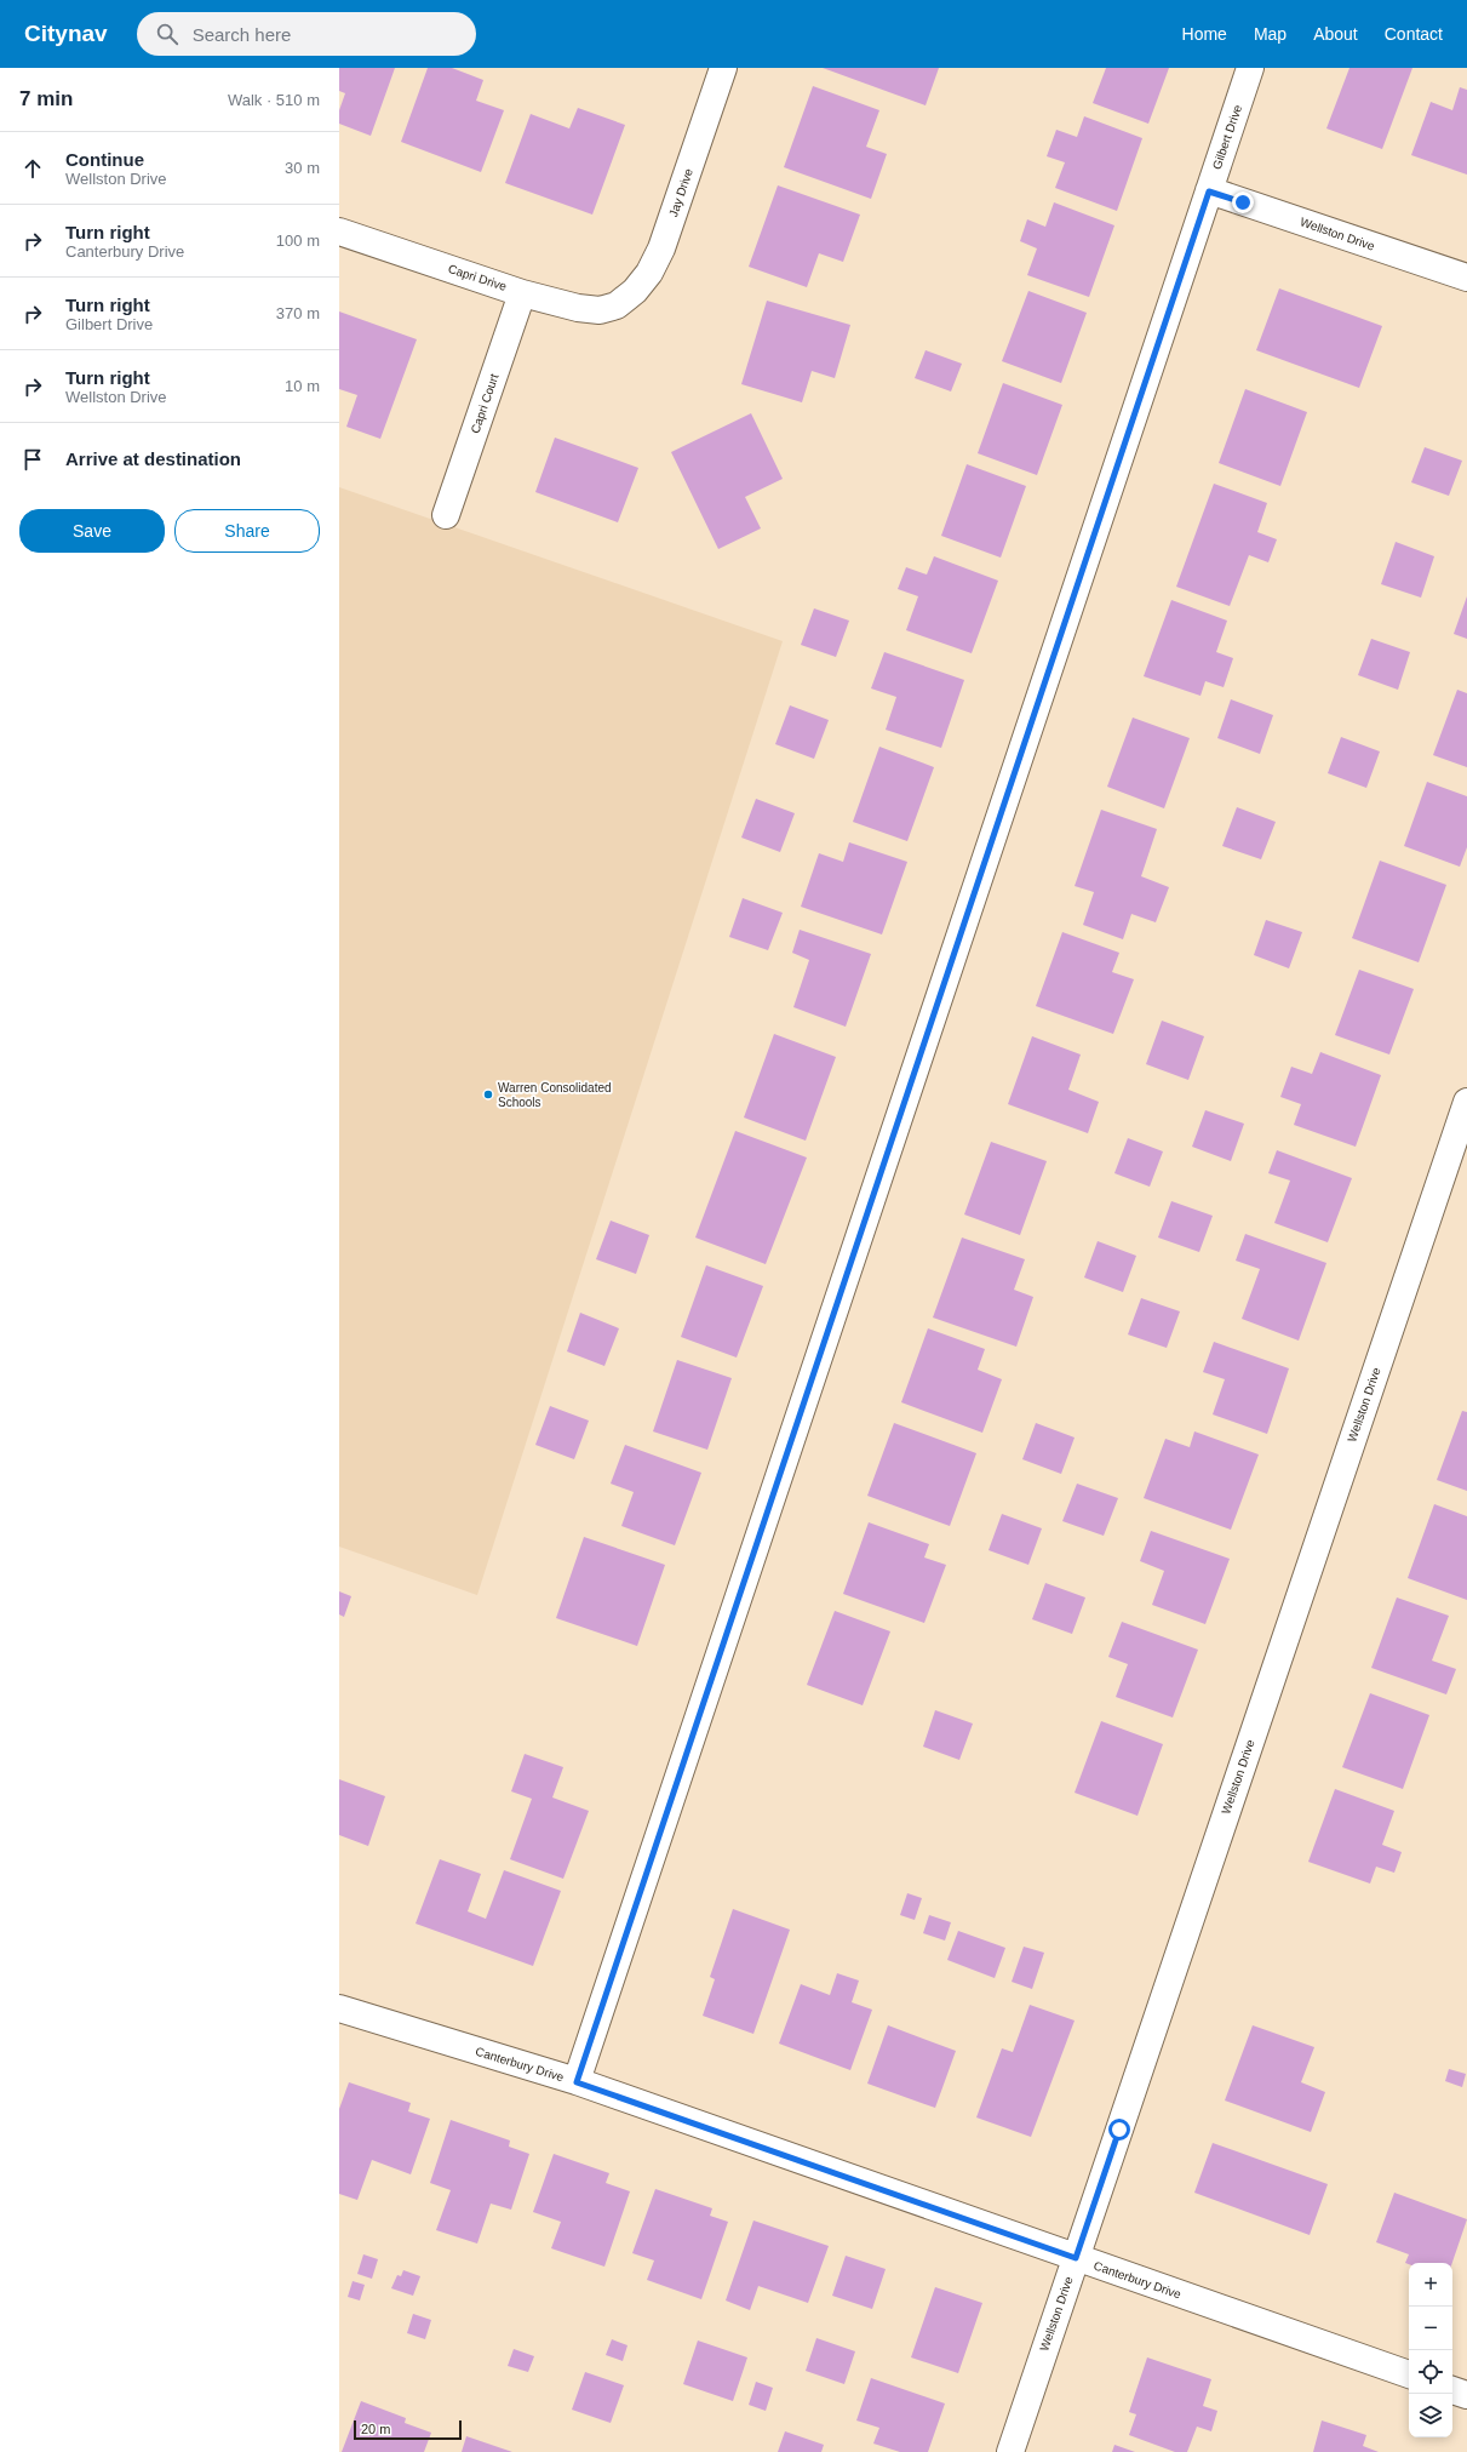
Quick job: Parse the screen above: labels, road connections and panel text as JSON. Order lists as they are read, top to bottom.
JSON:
{
  "streets": {
    "street": [
      "Gilbert Drive",
      "Jay Drive",
      "Wellston Drive",
      "Capri Drive",
      "Capri Court",
      "Canterbury Drive"
    ]
  },
  "crossings": [
    ["Gilbert Drive", "Wellston Drive"],
    ["Gilbert Drive", "Canterbury Drive"],
    ["Jay Drive", "Capri Drive"],
    ["Wellston Drive", "Canterbury Drive"],
    ["Capri Drive", "Capri Court"]
  ],
  "places": ["Warren Consolidated Schools"],
  "scale_bar": "20 m",
  "page": {
    "header": "Citynav",
    "search": "Search here",
    "nav": [
      "Home",
      "Map",
      "About",
      "Contact"
    ],
    "heading": ["7 min", "Walk · 510 m"],
    "list": [
      ["Continue", "Wellston Drive", "30 m"],
      ["Turn right", "Canterbury Drive", "100 m"],
      ["Turn right", "Gilbert Drive", "370 m"],
      ["Turn right", "Wellston Drive", "10 m"],
      "Arrive at destination"
    ],
    "buttons": ["Save", "Share"],
    "map_buttons": ["+", "−"],
    "scale": "20 m"
  }
}
